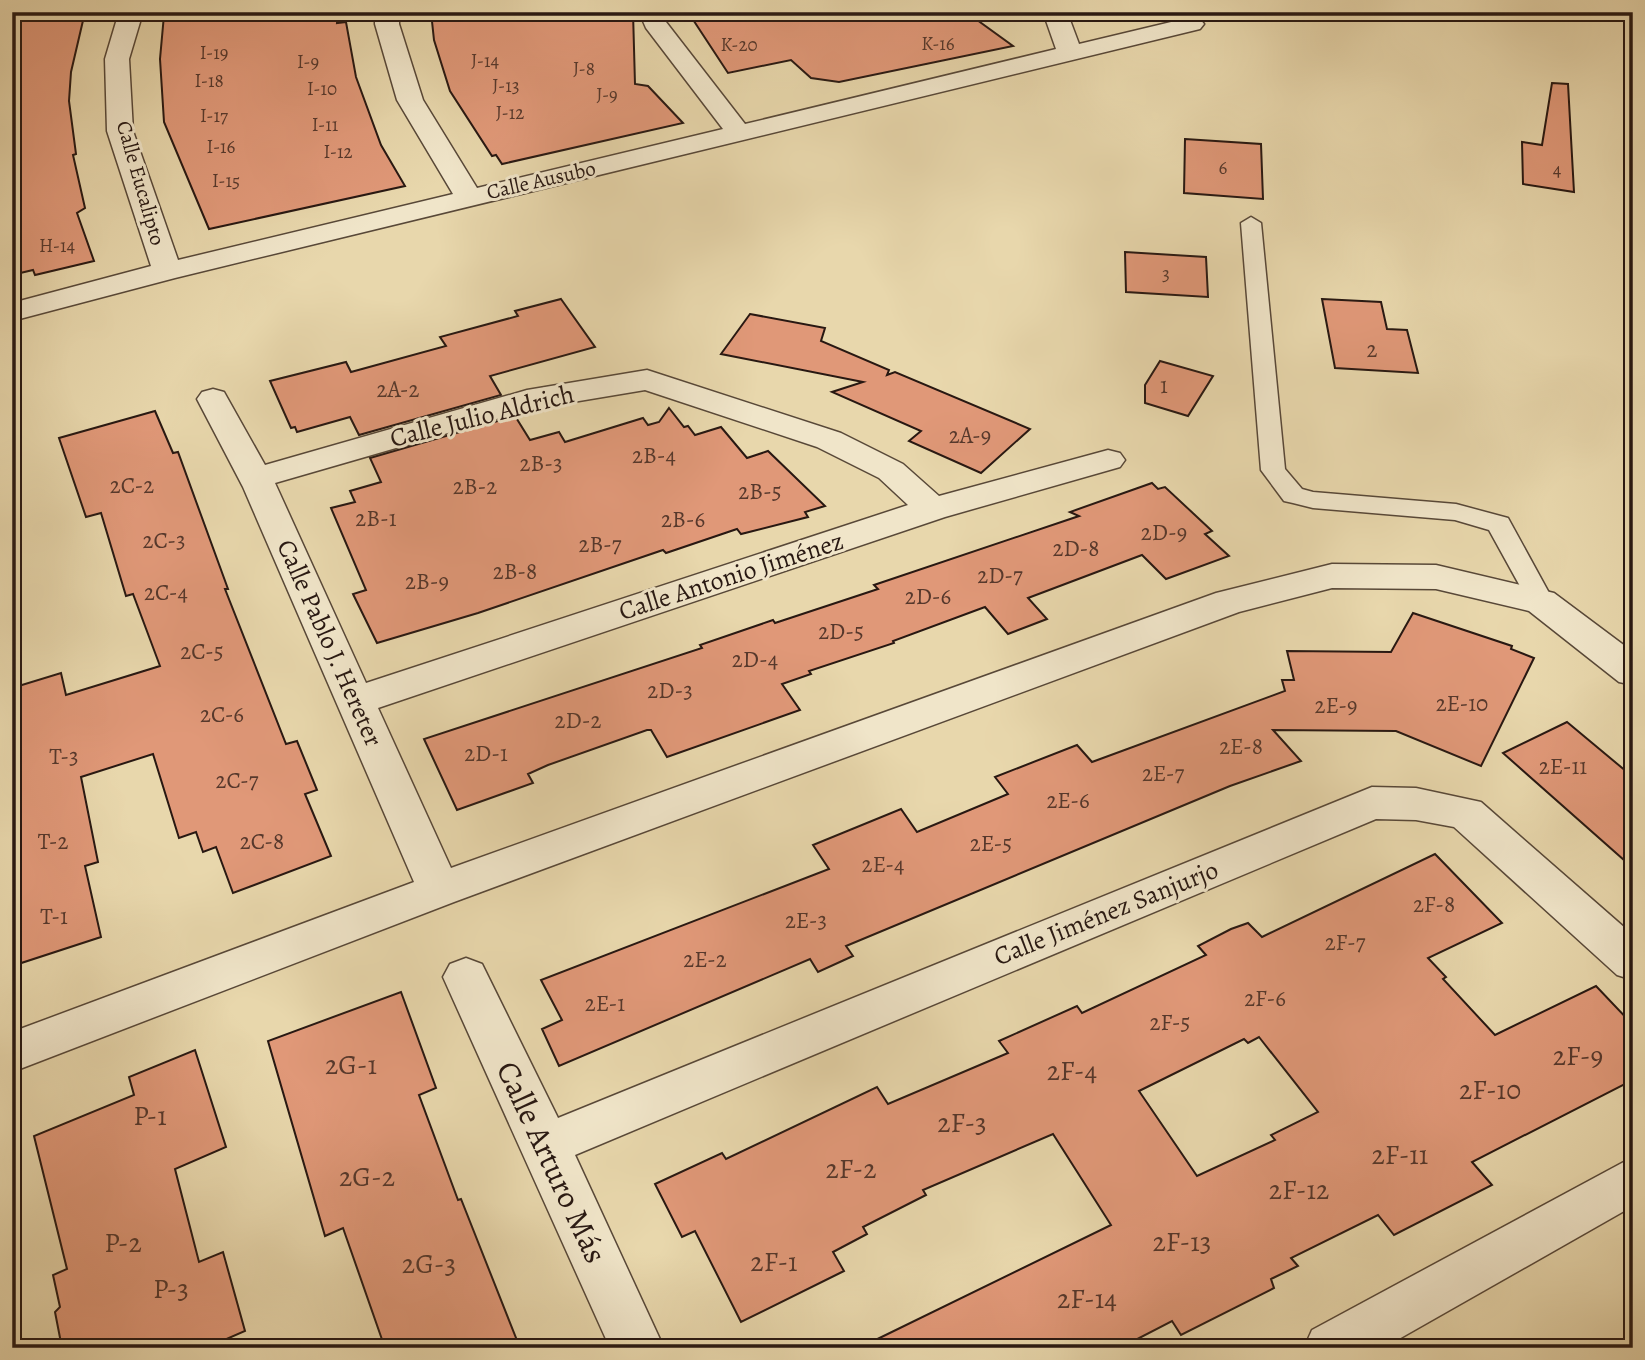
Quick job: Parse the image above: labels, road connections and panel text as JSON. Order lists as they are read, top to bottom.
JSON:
{
  "streets": {
    "street": [
      "Calle Ausubo",
      "Calle Eucalipto",
      "Calle Julio Aldrich",
      "Calle Antonio Jiménez",
      "Calle Pablo J. Hereter",
      "Calle Jiménez Sanjurjo",
      "Calle Arturo Más"
    ]
  },
  "crossings": [
    ["Calle Ausubo", "Calle Eucalipto"],
    ["Calle Julio Aldrich", "Calle Antonio Jiménez"],
    ["Calle Julio Aldrich", "Calle Pablo J. Hereter"],
    ["Calle Antonio Jiménez", "Calle Pablo J. Hereter"],
    ["Calle Jiménez Sanjurjo", "Calle Arturo Más"]
  ],
  "house_numbers": [
    "K-16",
    "K-20",
    "I-19",
    "J-14",
    "I-9",
    "J-8",
    "I-18",
    "J-13",
    "I-10",
    "J-9",
    "J-12",
    "I-17",
    "I-11",
    "I-16",
    "I-12",
    "6",
    "4",
    "I-15",
    "H-14",
    "3",
    "2",
    "1",
    "2A-2",
    "2A-9",
    "2B-4",
    "2B-3",
    "2C-2",
    "2B-2",
    "2B-5",
    "2B-1",
    "2B-6",
    "2D-9",
    "2C-3",
    "2B-7",
    "2D-8",
    "2B-8",
    "2D-7",
    "2B-9",
    "2C-4",
    "2D-6",
    "2D-5",
    "2C-5",
    "2D-4",
    "2D-3",
    "2E-10",
    "2E-9",
    "2C-6",
    "2D-2",
    "2E-8",
    "2D-1",
    "T-3",
    "2E-11",
    "2E-7",
    "2C-7",
    "2E-6",
    "T-2",
    "2C-8",
    "2E-5",
    "2E-4",
    "2F-8",
    "T-1",
    "2E-3",
    "2F-7",
    "2E-2",
    "2F-6",
    "2E-1",
    "2F-5",
    "2F-9",
    "2G-1",
    "2F-4",
    "2F-10",
    "P-1",
    "2F-3",
    "2F-11",
    "2F-2",
    "2G-2",
    "2F-12",
    "2F-13",
    "P-2",
    "2F-1",
    "2G-3",
    "P-3",
    "2F-14"
  ]
}
